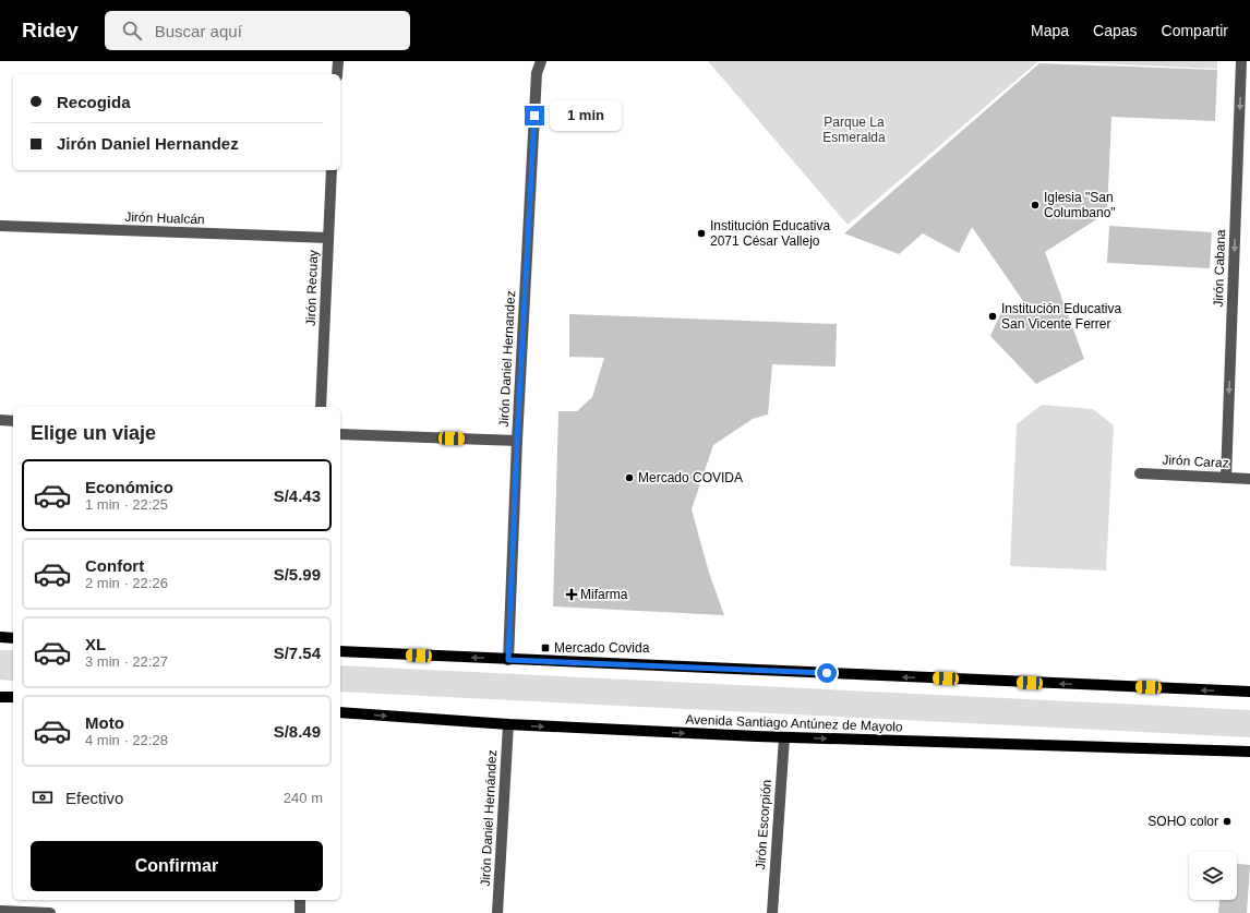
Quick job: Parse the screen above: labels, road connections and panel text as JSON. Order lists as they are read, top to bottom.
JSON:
{
  "streets": {
    "main road": ["Avenida Santiago Antúnez de Mayolo"],
    "street": [
      "Jirón Hualcán",
      "Jirón Cabana",
      "Jirón Recuay",
      "Jirón Daniel Hernandez",
      "Jirón Caraz",
      "Jirón Daniel Hernández",
      "Jirón Escorpión"
    ]
  },
  "crossings": [
    ["Jirón Hualcán", "Jirón Recuay"],
    ["Jirón Cabana", "Jirón Caraz"],
    ["Avenida Santiago Antúnez de Mayolo", "Jirón Daniel Hernández"],
    ["Avenida Santiago Antúnez de Mayolo", "Jirón Escorpión"]
  ],
  "one_way": ["Jirón Cabana"],
  "parks": ["Parque La Esmeralda"],
  "places": {
    "other": [
      "Iglesia \"San Columbano\"",
      "Institución Educativa 2071 César Vallejo",
      "Institución Educativa San Vicente Ferrer",
      "Mercado COVIDA",
      "SOHO color"
    ],
    "health": ["Mifarma"],
    "transit": ["Mercado Covida"]
  },
  "page": {
    "header": "Ridey",
    "search": "Buscar aquí",
    "nav": ["Mapa", "Capas", "Compartir"],
    "banner": ["Recogida", "Jirón Daniel Hernandez"],
    "bubble": "1 min",
    "heading": "Elige un viaje",
    "list": [
      {
        "name": "Económico",
        "note": "1 min · 22:25",
        "value": "S/4.43"
      },
      {
        "name": "Confort",
        "note": "2 min · 22:26",
        "value": "S/5.99"
      },
      {
        "name": "XL",
        "note": "3 min · 22:27",
        "value": "S/7.54"
      },
      {
        "name": "Moto",
        "note": "4 min · 22:28",
        "value": "S/8.49"
      }
    ],
    "pay": ["Efectivo", "240 m"],
    "buttons": "Confirmar"
  }
}
